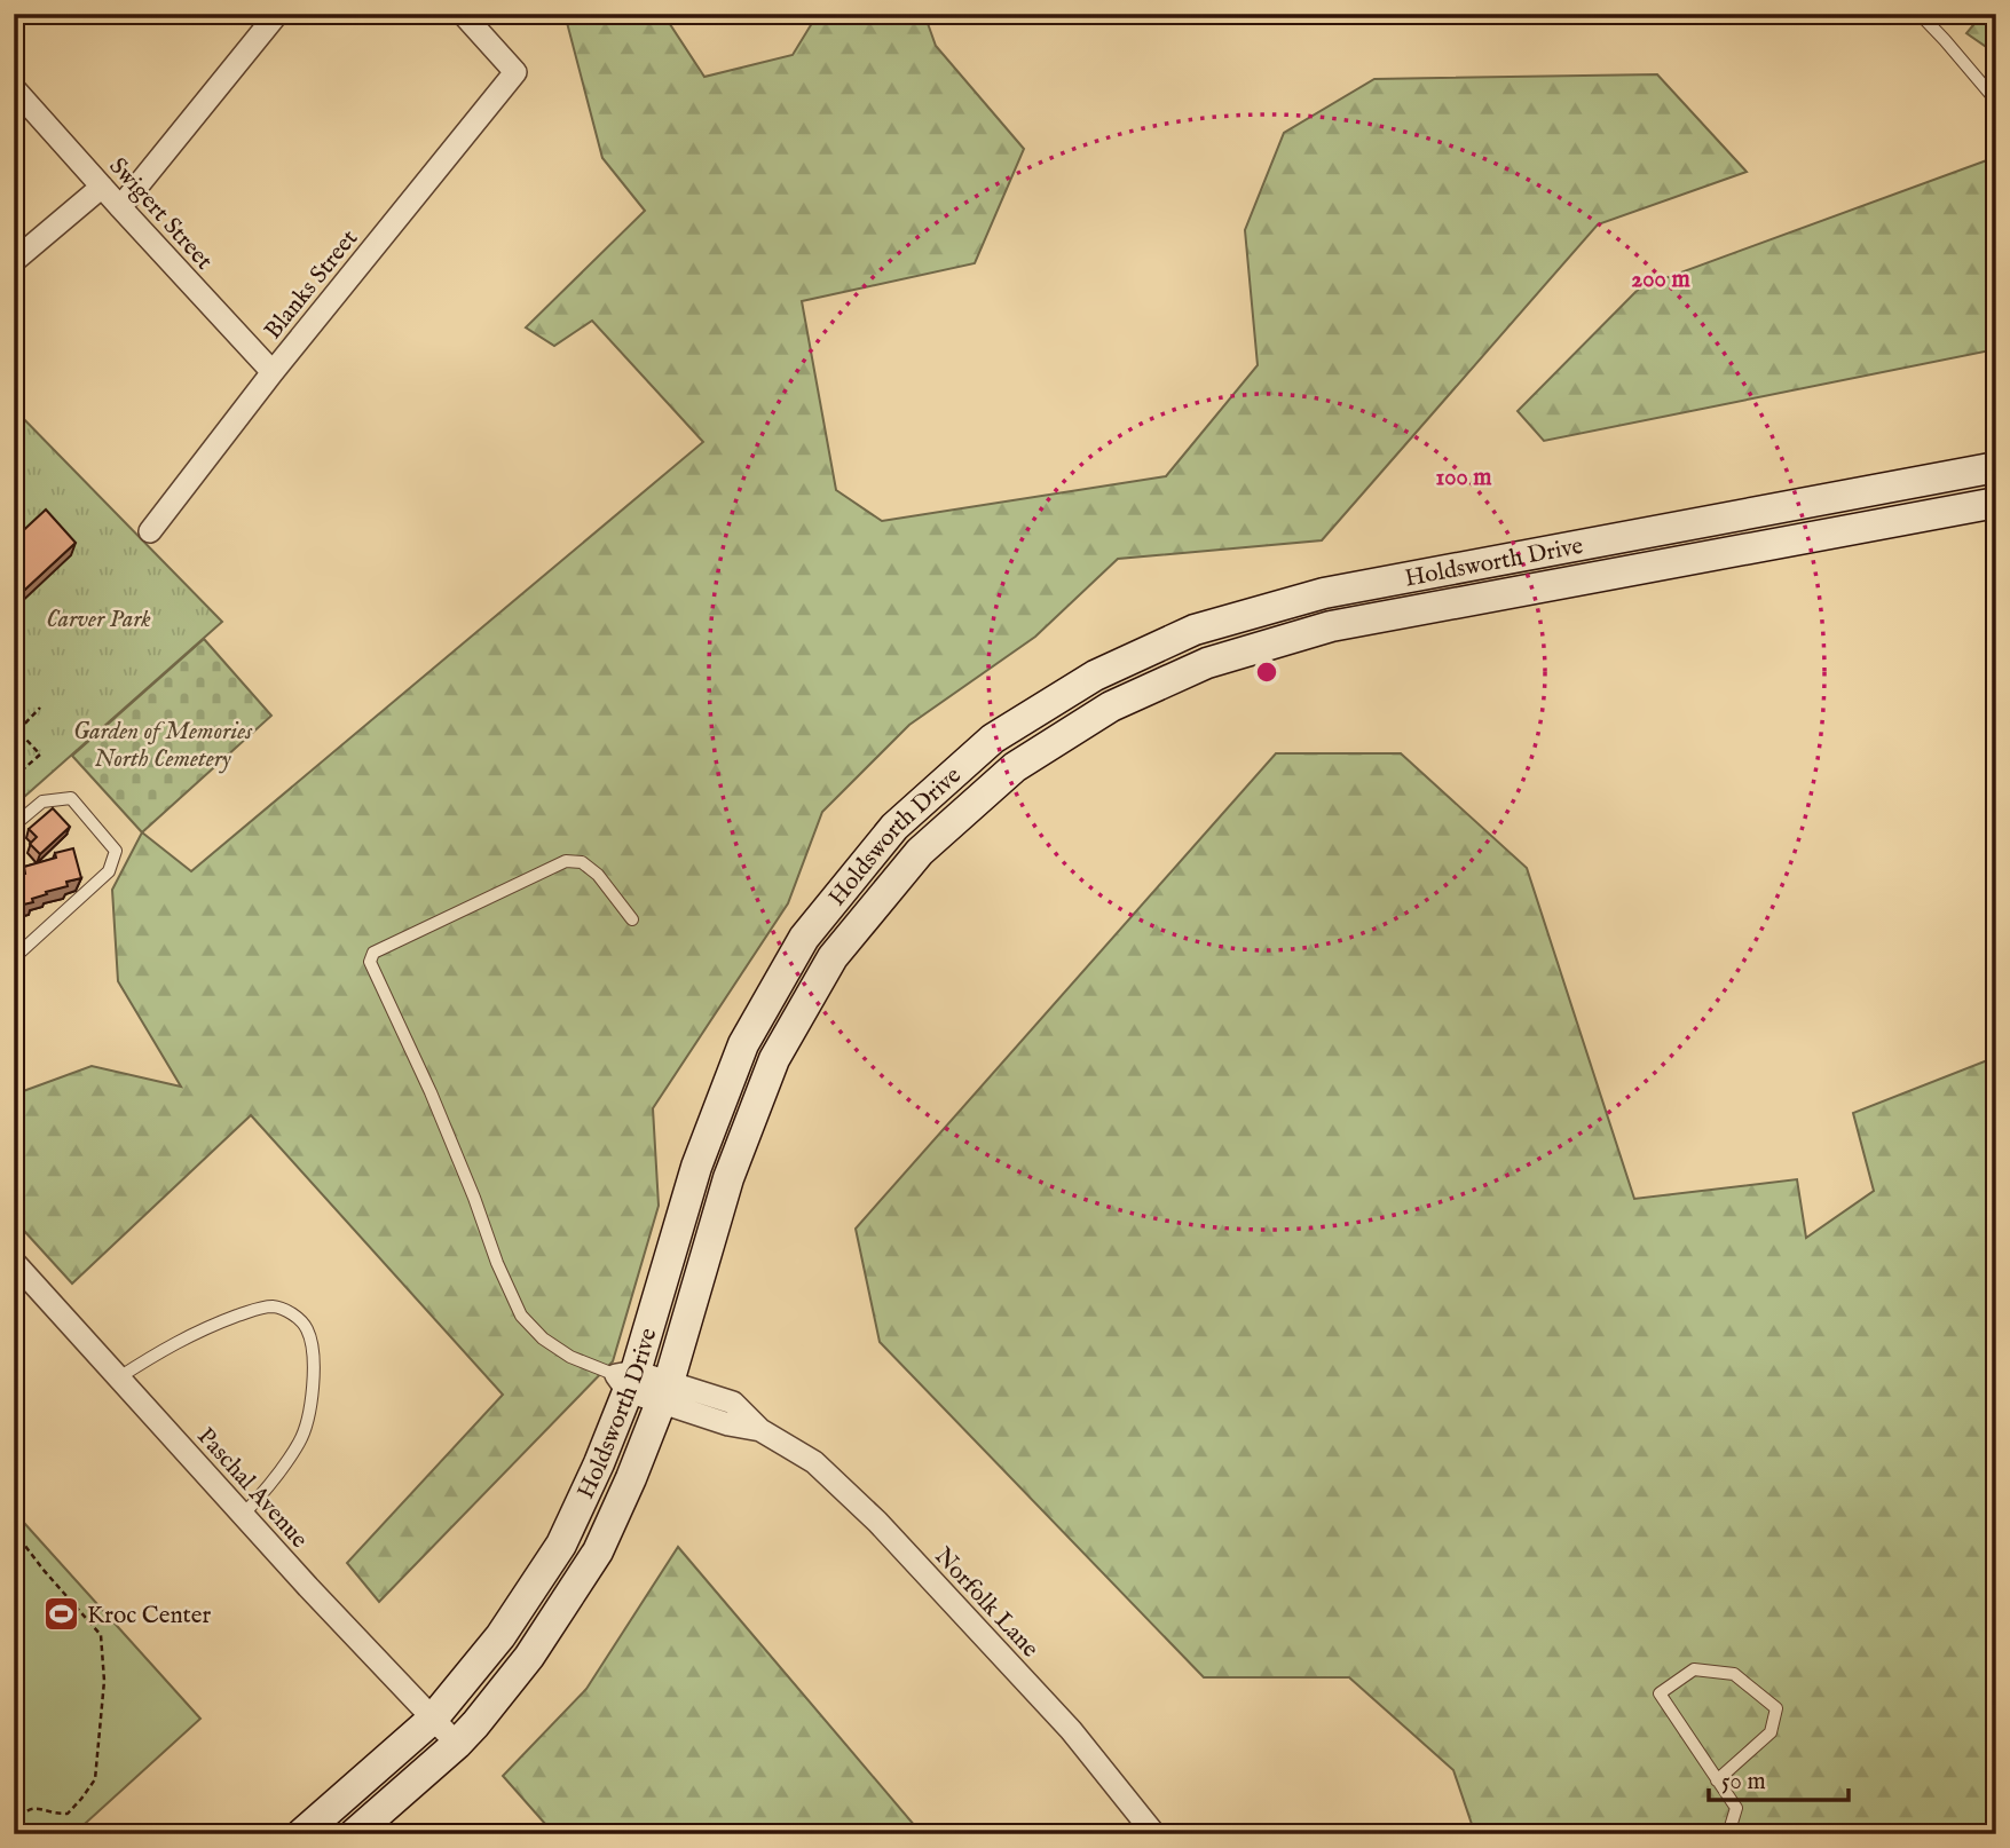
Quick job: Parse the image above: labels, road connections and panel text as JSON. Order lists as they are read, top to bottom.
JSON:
{
  "streets": {
    "main road": ["Holdsworth Drive"],
    "street": [
      "Swigert Street",
      "Blanks Street",
      "Paschal Avenue",
      "Norfolk Lane"
    ]
  },
  "crossings": [
    ["Swigert Street", "Blanks Street"],
    ["Holdsworth Drive", "Paschal Avenue"],
    ["Holdsworth Drive", "Norfolk Lane"]
  ],
  "parks": ["Carver Park", "Garden of Memories North Cemetery"],
  "places": {
    "sports": ["Kroc Center"]
  },
  "scale_bar": "50 m",
  "rings": ["200 m", "100 m"]
}
